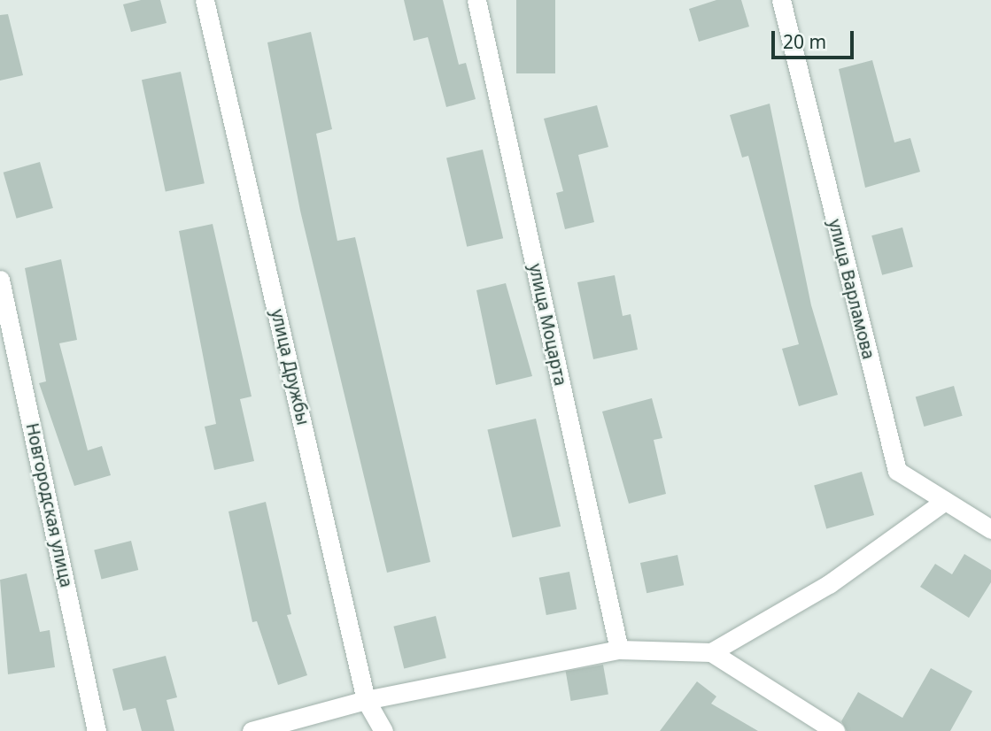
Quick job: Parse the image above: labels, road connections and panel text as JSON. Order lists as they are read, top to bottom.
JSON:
{
  "streets": {
    "street": [
      "улица Варламова",
      "улица Моцарта",
      "улица Дружбы",
      "Новгородская улица"
    ]
  },
  "scale_bar": "20 m"
}
